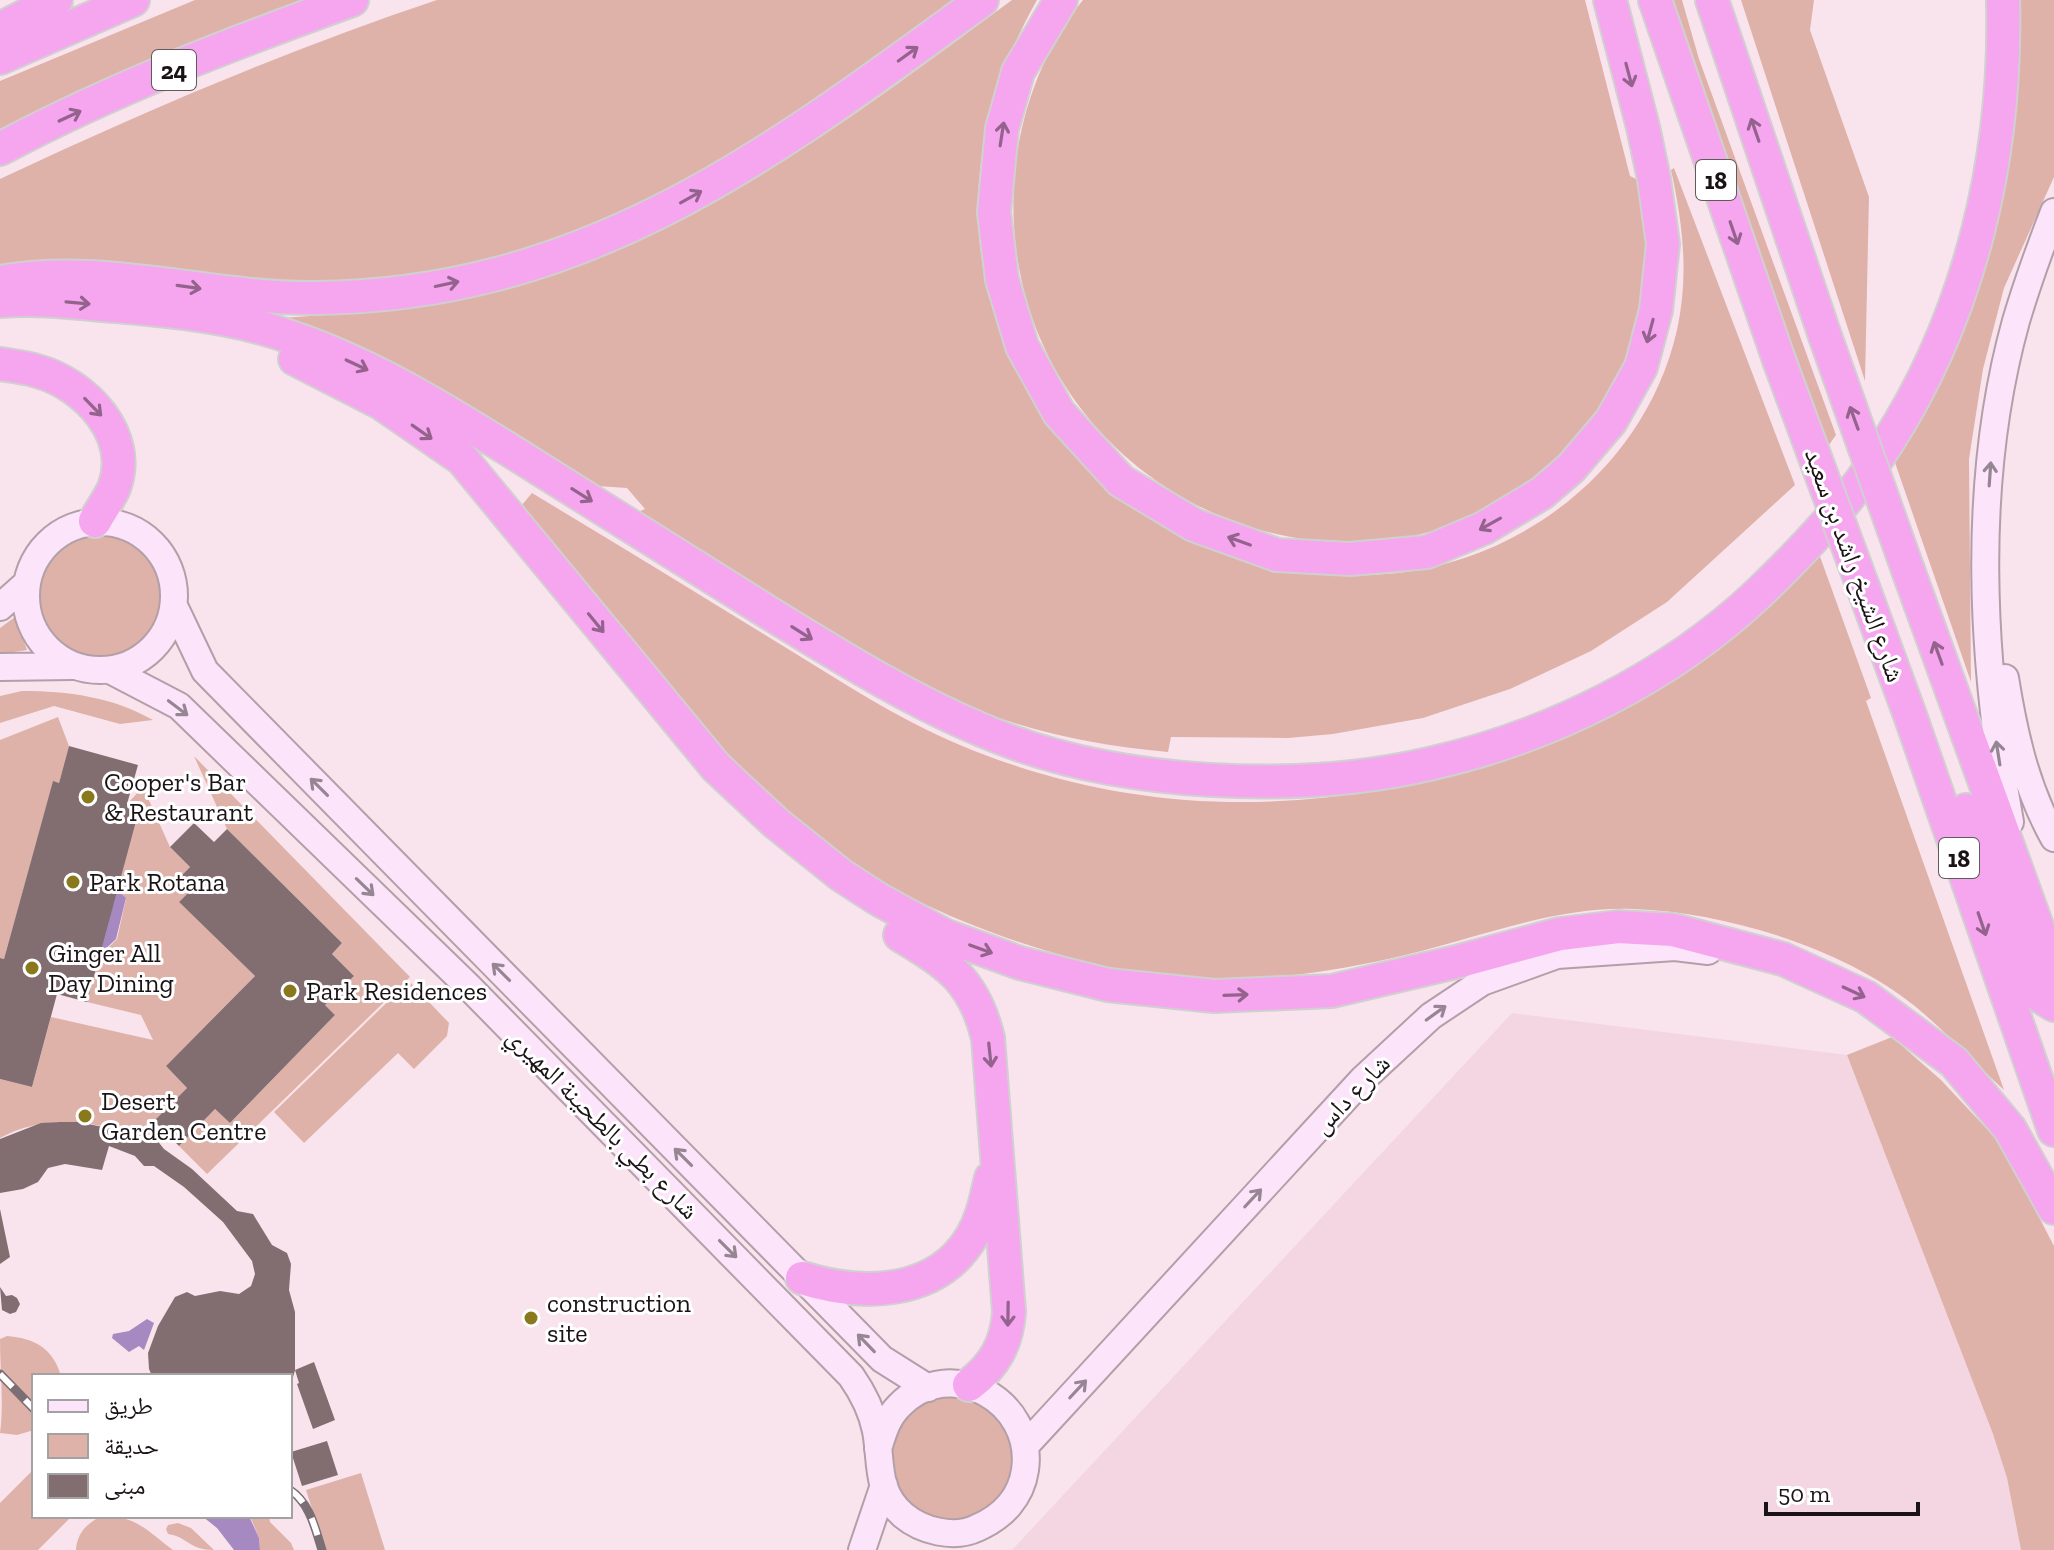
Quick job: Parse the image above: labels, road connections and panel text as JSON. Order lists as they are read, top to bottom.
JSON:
{
  "streets": {
    "highway": ["24", "18", "شارع الشيخ راشد بن سعيد"],
    "street": ["شارع داس", "شارع بطي بالطحينة المهيري"]
  },
  "crossings": [
    ["شارع داس", "شارع بطي بالطحينة المهيري"]
  ],
  "one_way": ["شارع داس"],
  "places": [
    "Cooper's Bar & Restaurant",
    "Park Rotana",
    "Ginger All Day Dining",
    "Park Residences",
    "Desert Garden Centre",
    "construction site"
  ],
  "legend": ["طريق", "حديقة", "مبنى"],
  "scale_bar": "50 m"
}
